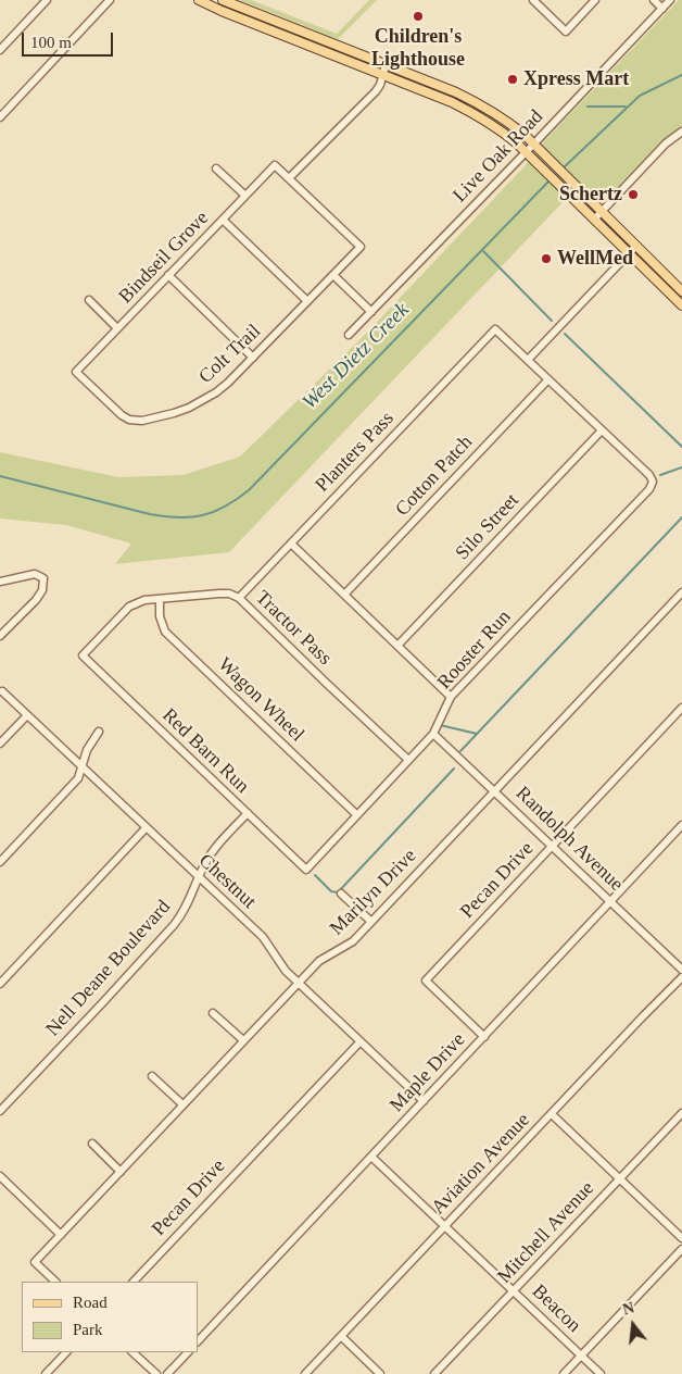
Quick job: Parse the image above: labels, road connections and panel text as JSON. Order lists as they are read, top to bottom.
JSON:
{
  "streets": {
    "street": [
      "Live Oak Road",
      "Bindseil Grove",
      "Colt Trail",
      "Planters Pass",
      "Cotton Patch",
      "Silo Street",
      "Tractor Pass",
      "Rooster Run",
      "Wagon Wheel",
      "Red Barn Run",
      "Randolph Avenue",
      "Pecan Drive",
      "Chestnut",
      "Marilyn Drive",
      "Nell Deane Boulevard",
      "Maple Drive",
      "Aviation Avenue",
      "Mitchell Avenue",
      "Beacon"
    ]
  },
  "crossings": [
    ["Bindseil Grove", "Colt Trail"],
    ["Planters Pass", "Tractor Pass"],
    ["Silo Street", "Rooster Run"],
    ["Tractor Pass", "Rooster Run"],
    ["Tractor Pass", "Wagon Wheel"],
    ["Tractor Pass", "Red Barn Run"],
    ["Rooster Run", "Wagon Wheel"],
    ["Rooster Run", "Red Barn Run"],
    ["Rooster Run", "Randolph Avenue"],
    ["Red Barn Run", "Nell Deane Boulevard"],
    ["Randolph Avenue", "Pecan Drive"],
    ["Randolph Avenue", "Marilyn Drive"],
    ["Randolph Avenue", "Maple Drive"],
    ["Pecan Drive", "Chestnut"],
    ["Pecan Drive", "Maple Drive"],
    ["Chestnut", "Marilyn Drive"],
    ["Chestnut", "Nell Deane Boulevard"],
    ["Chestnut", "Maple Drive"],
    ["Maple Drive", "Beacon"],
    ["Aviation Avenue", "Beacon"],
    ["Mitchell Avenue", "Beacon"]
  ],
  "water": ["West Dietz Creek"],
  "places": [
    "Children's Lighthouse",
    "Xpress Mart",
    "Schertz",
    "WellMed"
  ],
  "legend": ["Road", "Park"],
  "scale_bar": "100 m",
  "north": "top"
}
